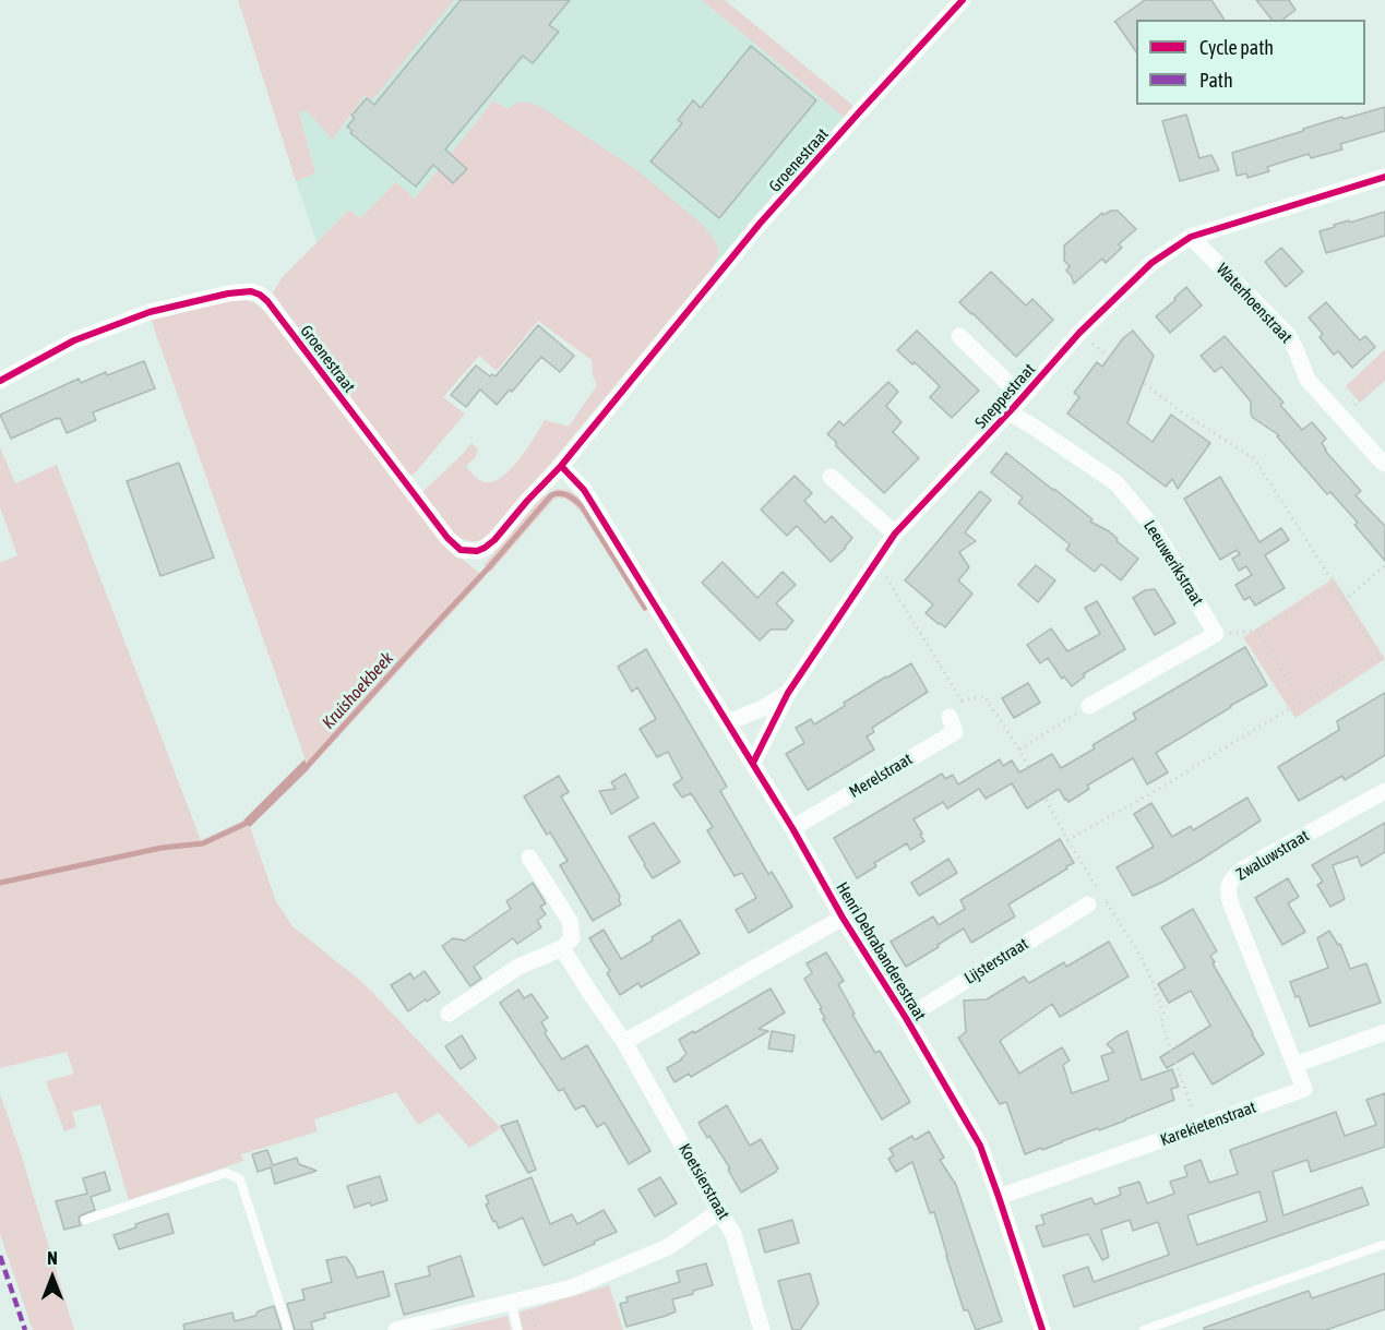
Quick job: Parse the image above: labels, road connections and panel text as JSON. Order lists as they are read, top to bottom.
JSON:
{
  "streets": {
    "street": [
      "Groenestraat",
      "Waterhoenstraat",
      "Sneppestraat",
      "Leeuwerikstraat",
      "Merelstraat",
      "Zwaluwstraat",
      "Henri Debrabanderestraat",
      "Lijsterstraat",
      "Karekietenstraat",
      "Koetsierstraat"
    ]
  },
  "crossings": [
    ["Groenestraat", "Henri Debrabanderestraat"],
    ["Waterhoenstraat", "Sneppestraat"],
    ["Sneppestraat", "Leeuwerikstraat"],
    ["Sneppestraat", "Henri Debrabanderestraat"],
    ["Merelstraat", "Henri Debrabanderestraat"],
    ["Zwaluwstraat", "Karekietenstraat"],
    ["Henri Debrabanderestraat", "Lijsterstraat"],
    ["Henri Debrabanderestraat", "Karekietenstraat"]
  ],
  "water": ["Kruishoekbeek"],
  "legend": ["Cycle path", "Path"],
  "north": "top"
}
